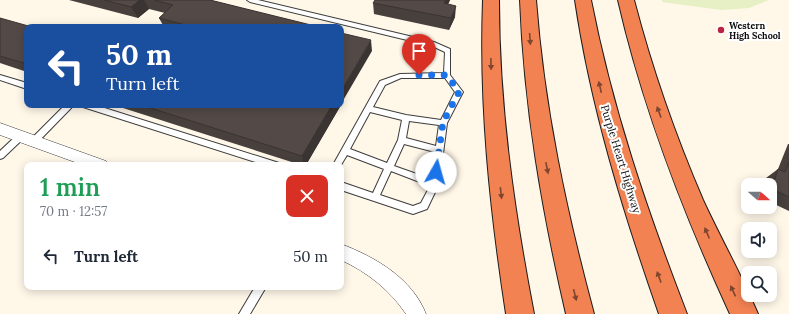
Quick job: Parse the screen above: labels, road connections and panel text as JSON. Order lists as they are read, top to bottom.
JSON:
{
  "streets": {
    "highway": ["Purple Heart Highway"]
  },
  "places": ["Western High School"],
  "north": "right",
  "page": {
    "turn": ["50 m", "Turn left"],
    "heading": ["1 min", "70 m · 12:57"],
    "list": [
      {
        "name": "Turn left",
        "value": "50 m"
      }
    ]
  }
}
